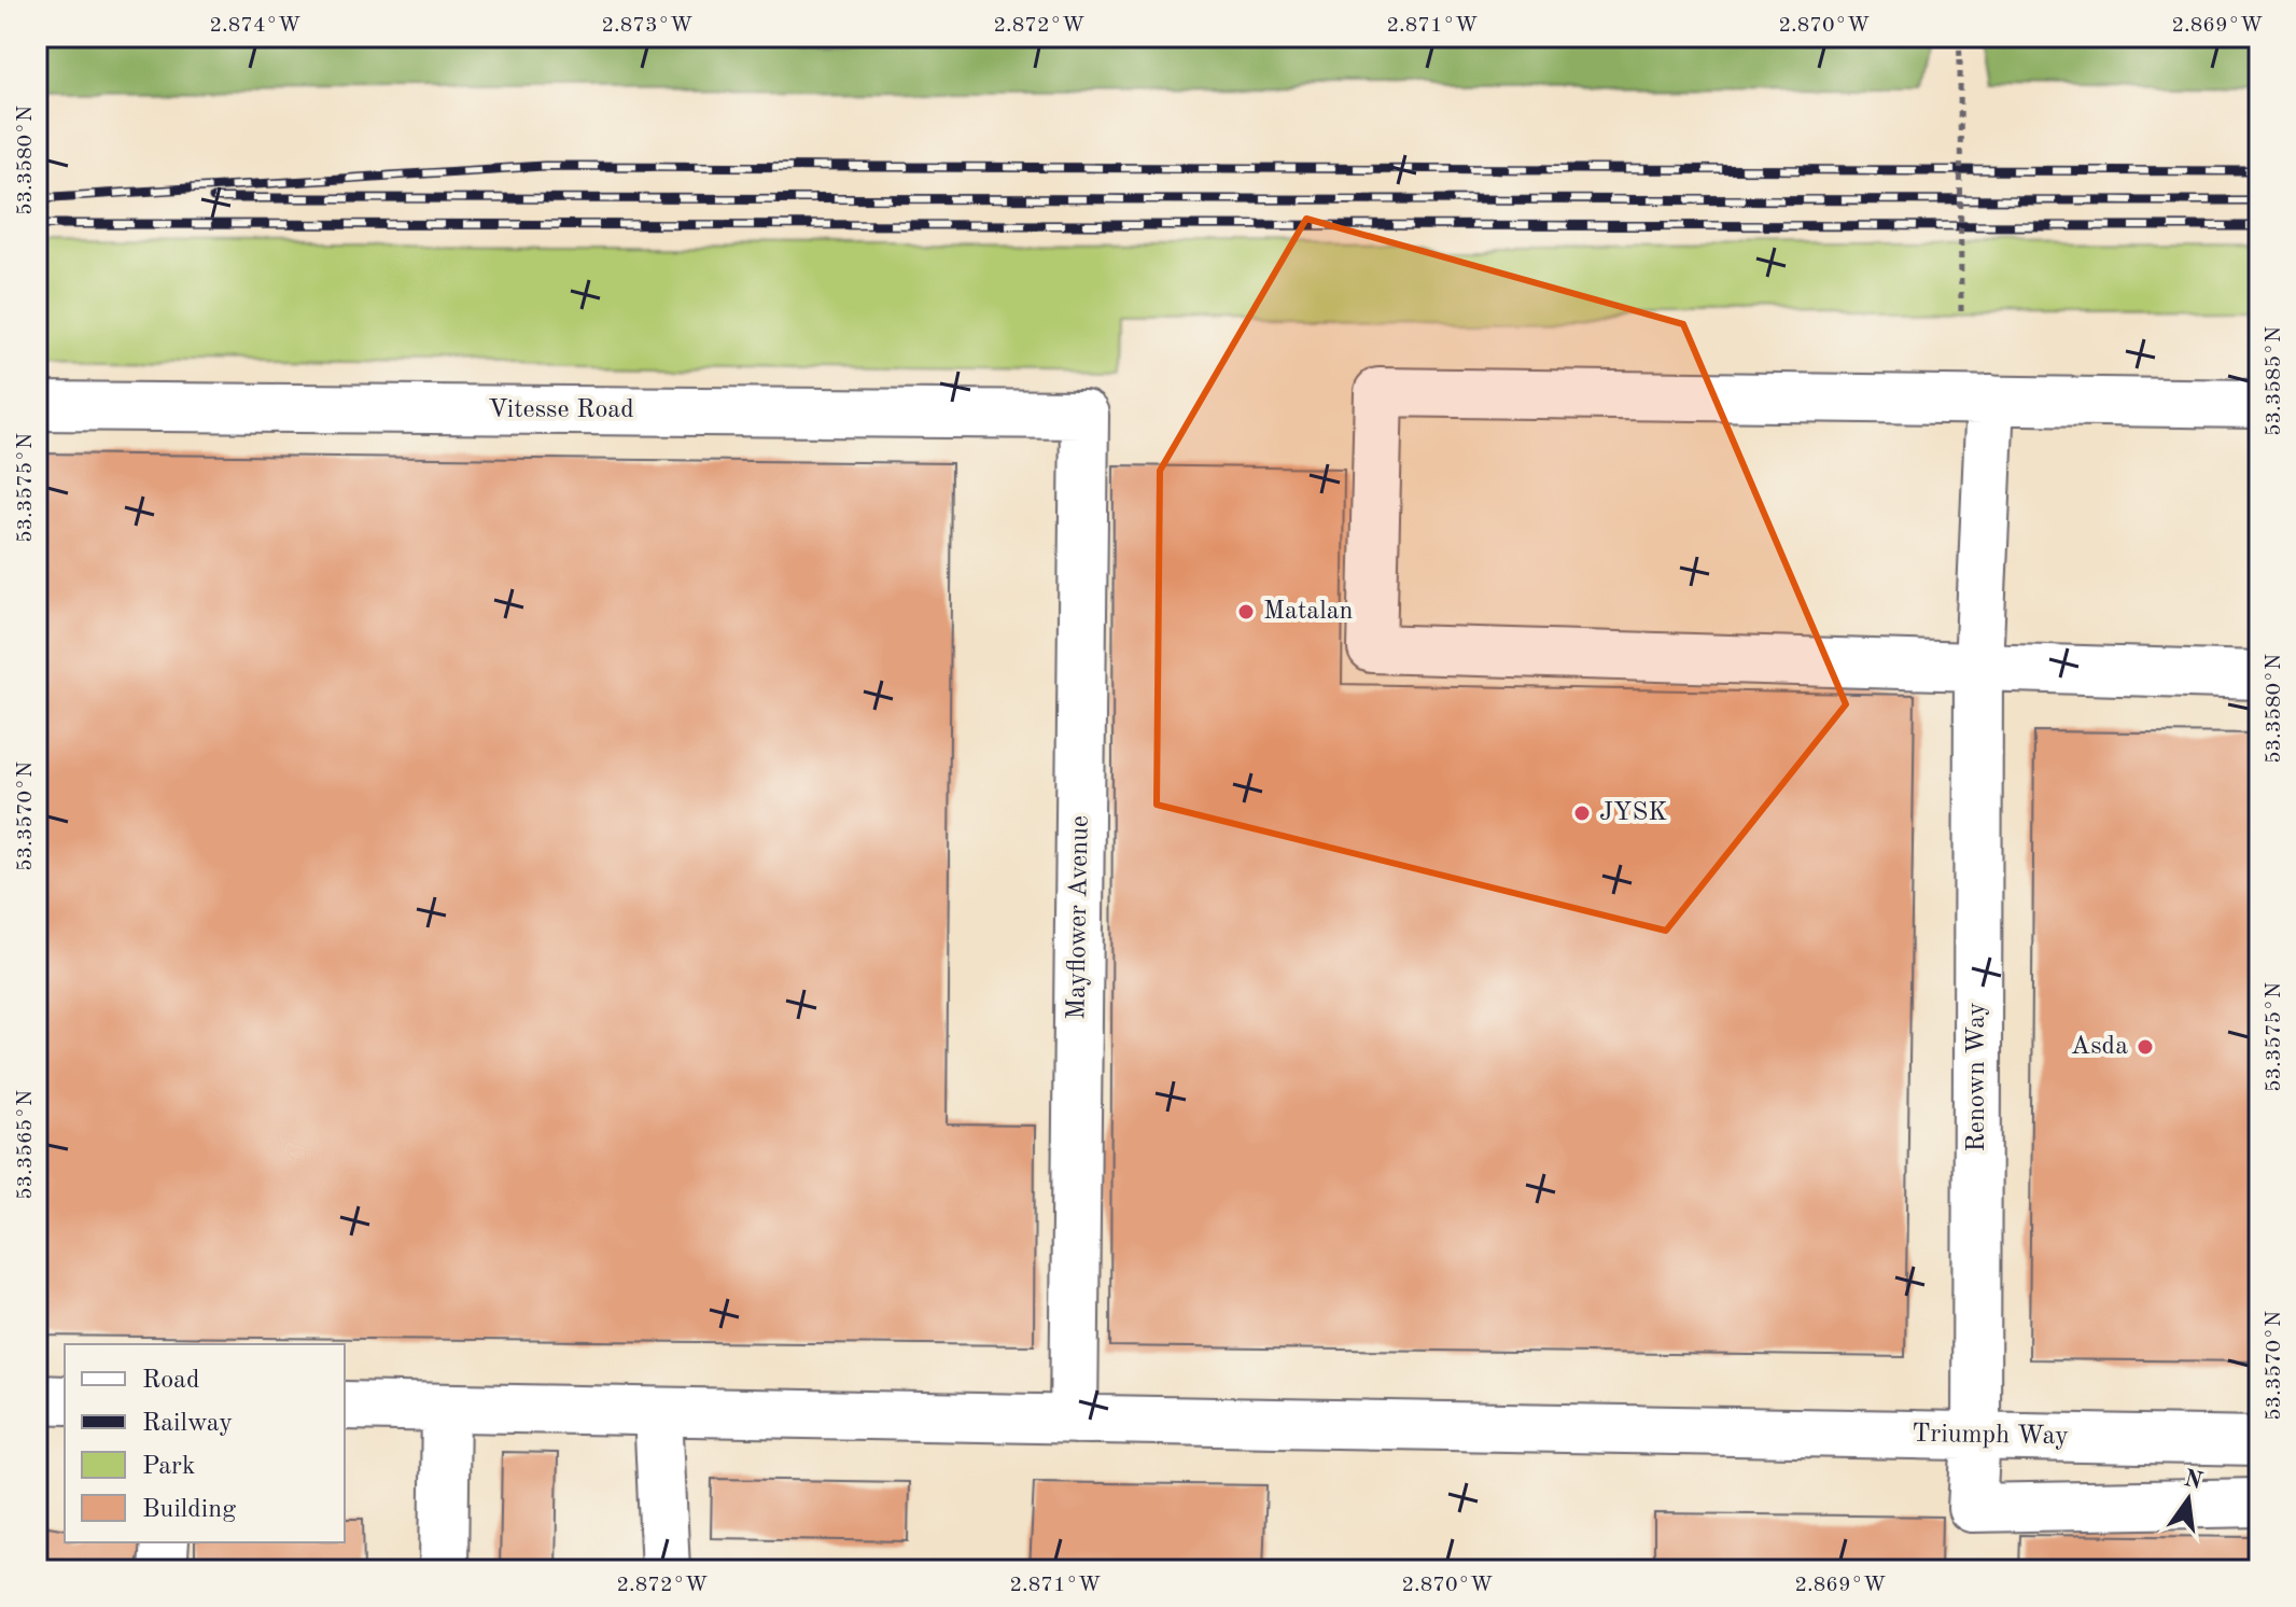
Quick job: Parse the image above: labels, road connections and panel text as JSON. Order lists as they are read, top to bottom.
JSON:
{
  "streets": {
    "street": [
      "Vitesse Road",
      "Mayflower Avenue",
      "Renown Way",
      "Triumph Way"
    ]
  },
  "crossings": [
    ["Vitesse Road", "Mayflower Avenue"],
    ["Mayflower Avenue", "Triumph Way"],
    ["Renown Way", "Triumph Way"]
  ],
  "places": ["Matalan", "JYSK", "Asda"],
  "legend": [
    "Road",
    "Railway",
    "Park",
    "Building"
  ],
  "north": "top",
  "coordinates": [
    "2.874°W",
    "2.873°W",
    "2.872°W",
    "2.871°W",
    "2.870°W",
    "2.869°W",
    "53.3580°N",
    "53.3585°N",
    "53.3575°N",
    "53.3570°N",
    "53.3565°N"
  ]
}
